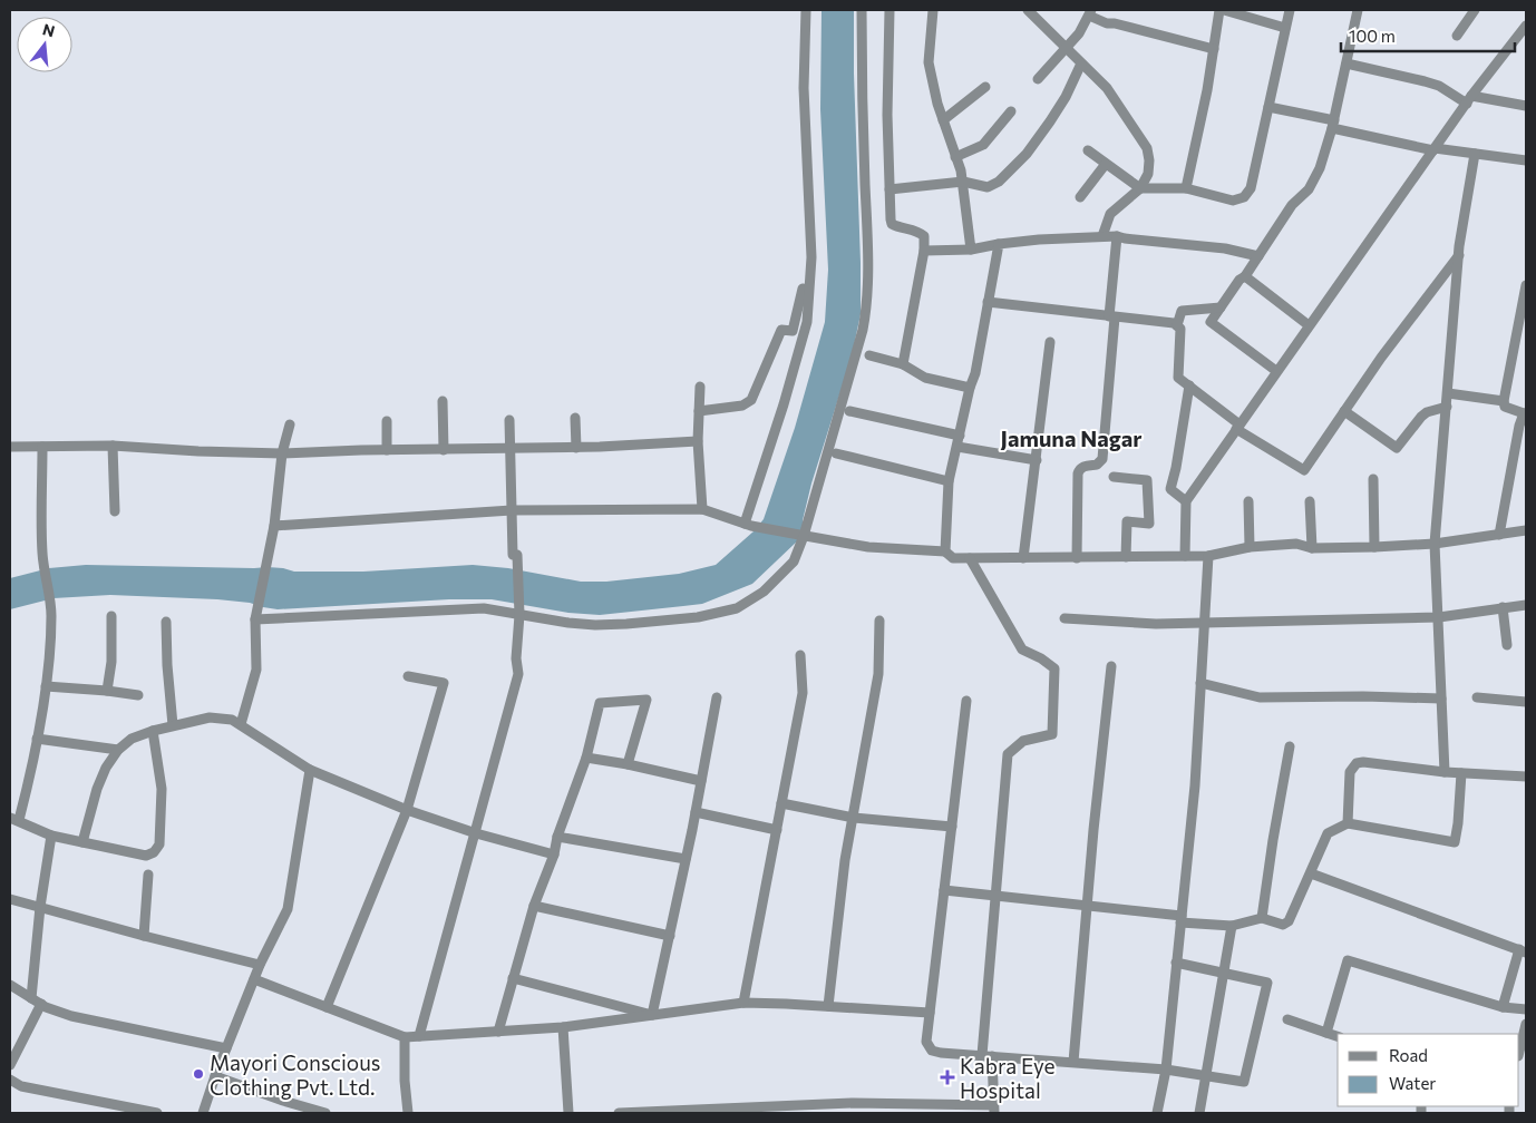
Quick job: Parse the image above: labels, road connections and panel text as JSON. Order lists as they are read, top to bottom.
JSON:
{
  "districts": ["Jamuna Nagar"],
  "places": {
    "other": ["Mayori Conscious Clothing Pvt. Ltd."],
    "health": ["Kabra Eye Hospital"]
  },
  "legend": ["Road", "Water"],
  "scale_bar": "100 m",
  "north": "top"
}
